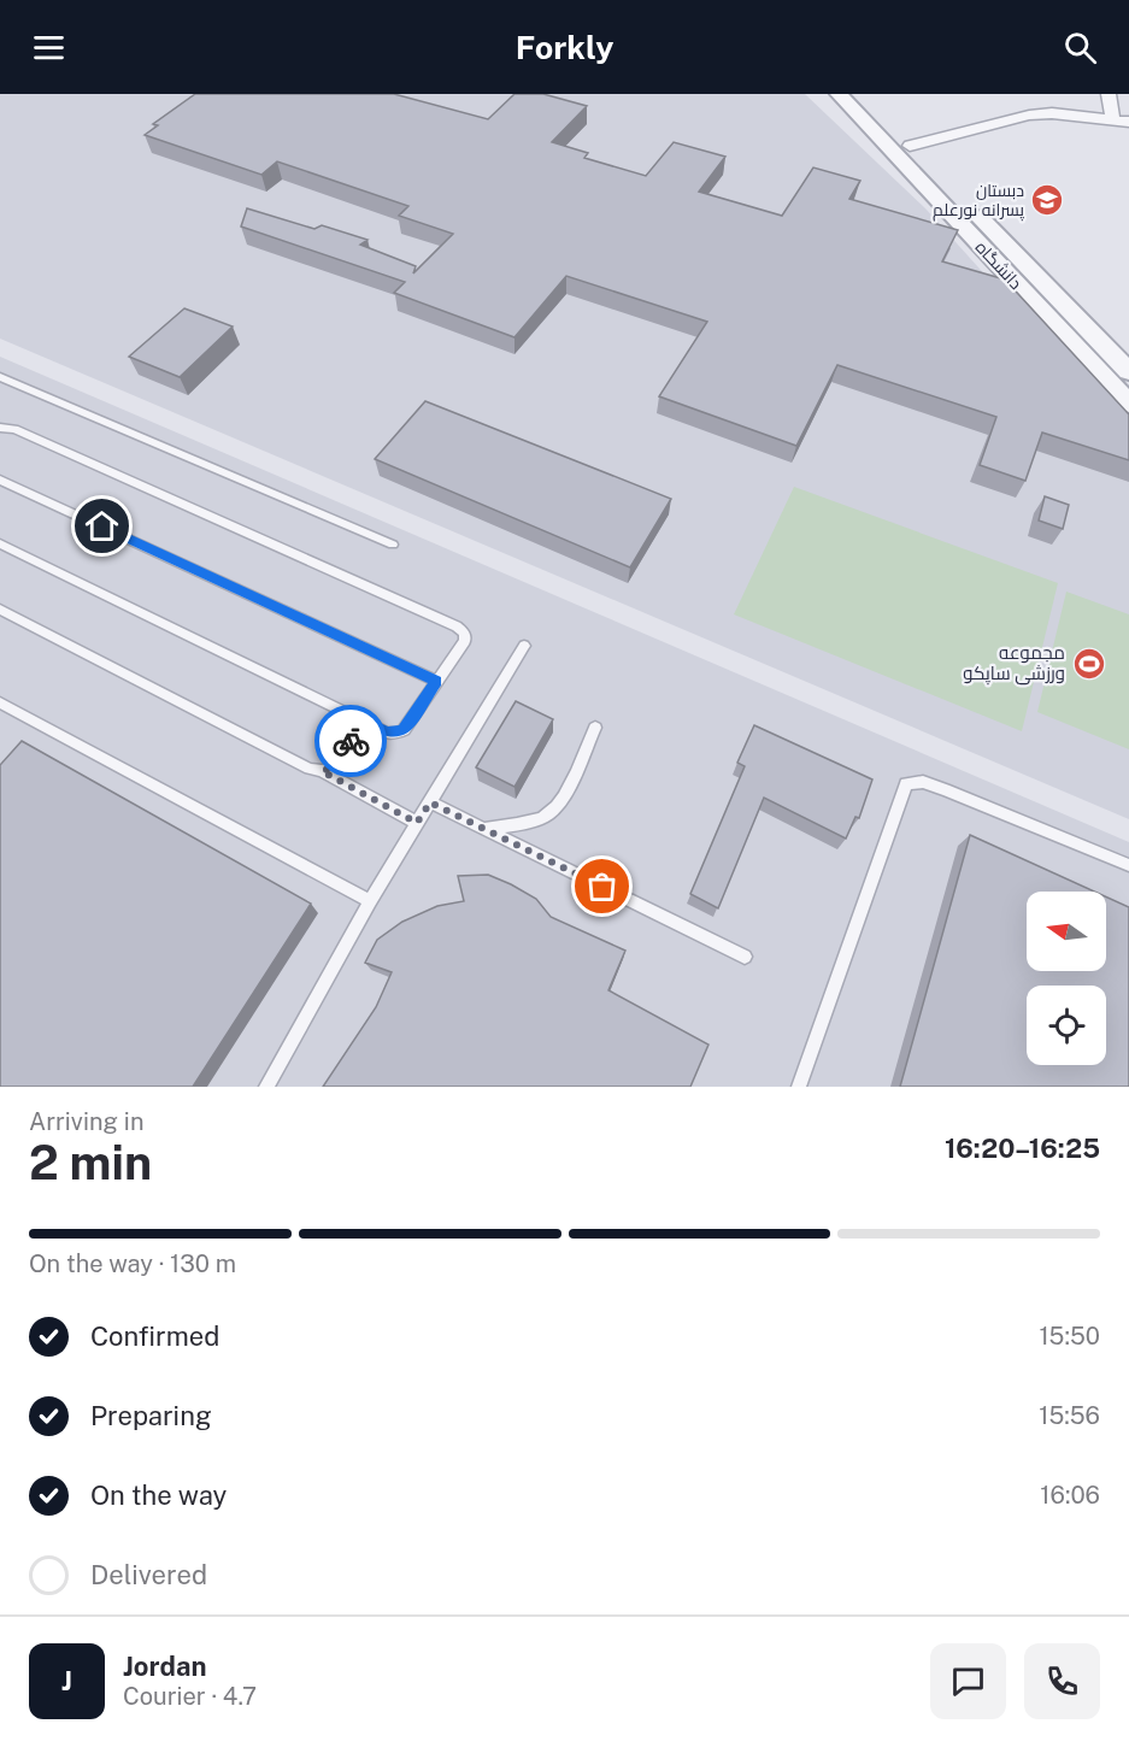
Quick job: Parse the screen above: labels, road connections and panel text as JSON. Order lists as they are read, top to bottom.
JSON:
{
  "streets": {
    "street": ["دانشگاه"]
  },
  "places": {
    "school or university": ["دبستان پسرانه نورعلم"],
    "sports": ["مجموعه ورزشی ساپکو"]
  },
  "north": "left",
  "page": {
    "header": "Forkly",
    "heading": ["2 min", "Arriving in", "16:20–16:25"],
    "panel": ["Jordan", "Courier · 4.7"],
    "bar": "On the way · 130 m",
    "list": [
      ["Confirmed", "15:50"],
      ["Preparing", "15:56"],
      ["On the way", "16:06"],
      "Delivered"
    ],
    "round": "J"
  }
}
